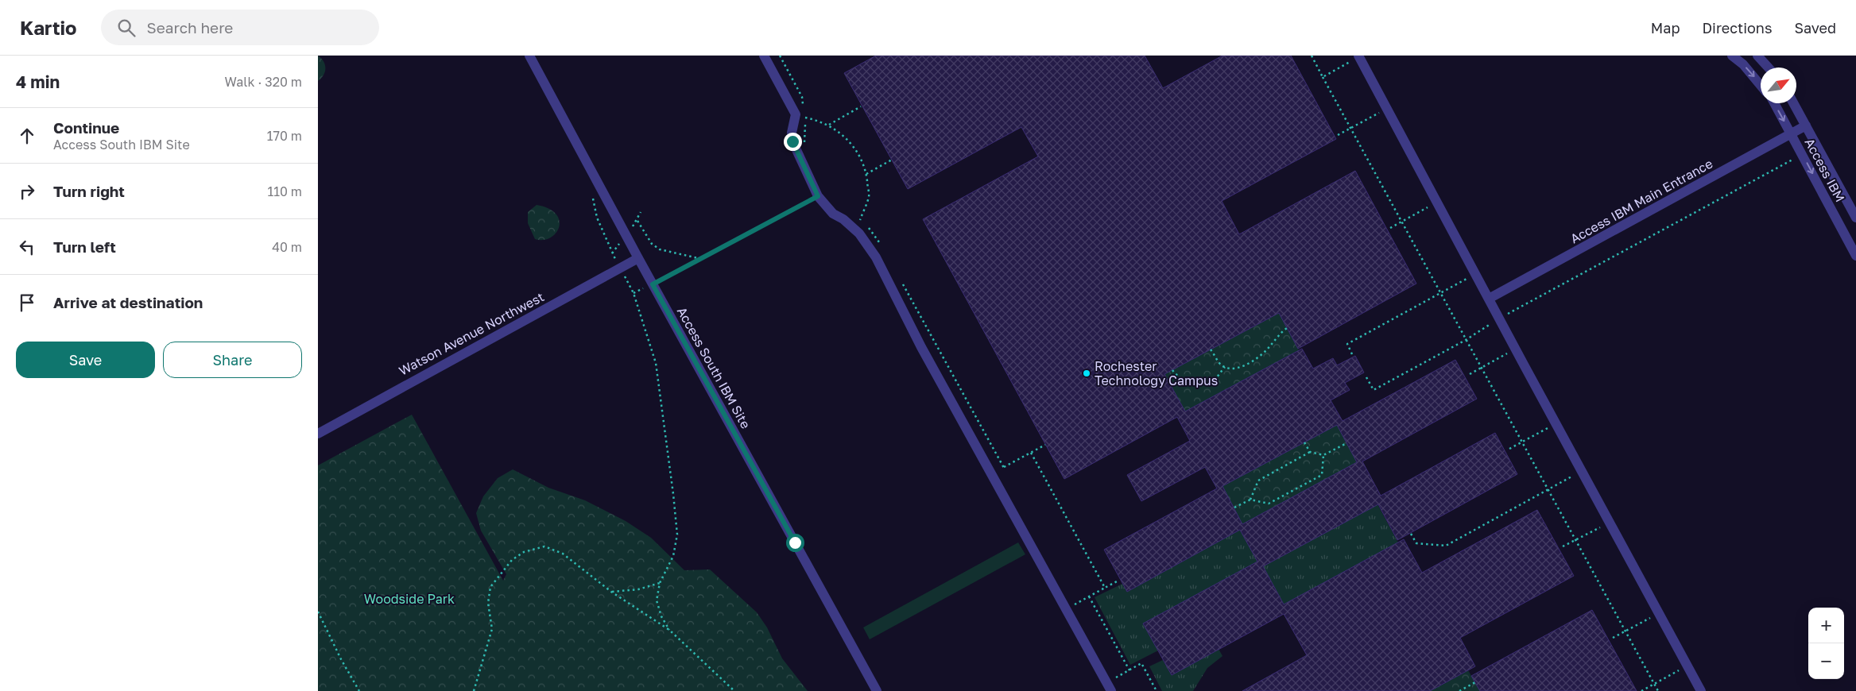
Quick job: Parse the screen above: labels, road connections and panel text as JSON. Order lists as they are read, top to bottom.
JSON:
{
  "streets": {
    "street": [
      "Access IBM",
      "Access IBM Main Entrance",
      "Watson Avenue Northwest",
      "Access South IBM Site"
    ]
  },
  "crossings": [
    ["Access IBM", "Access IBM Main Entrance"],
    ["Watson Avenue Northwest", "Access South IBM Site"]
  ],
  "parks": ["Woodside Park"],
  "places": ["Rochester Technology Campus"],
  "north": "top right",
  "page": {
    "header": "Kartio",
    "search": "Search here",
    "nav": ["Map", "Directions", "Saved"],
    "heading": ["4 min", "Walk · 320 m"],
    "list": [
      ["Continue", "Access South IBM Site", "170 m"],
      ["Turn right", "110 m"],
      ["Turn left", "40 m"],
      "Arrive at destination"
    ],
    "buttons": ["Save", "Share"],
    "map_buttons": ["+", "−"]
  }
}
